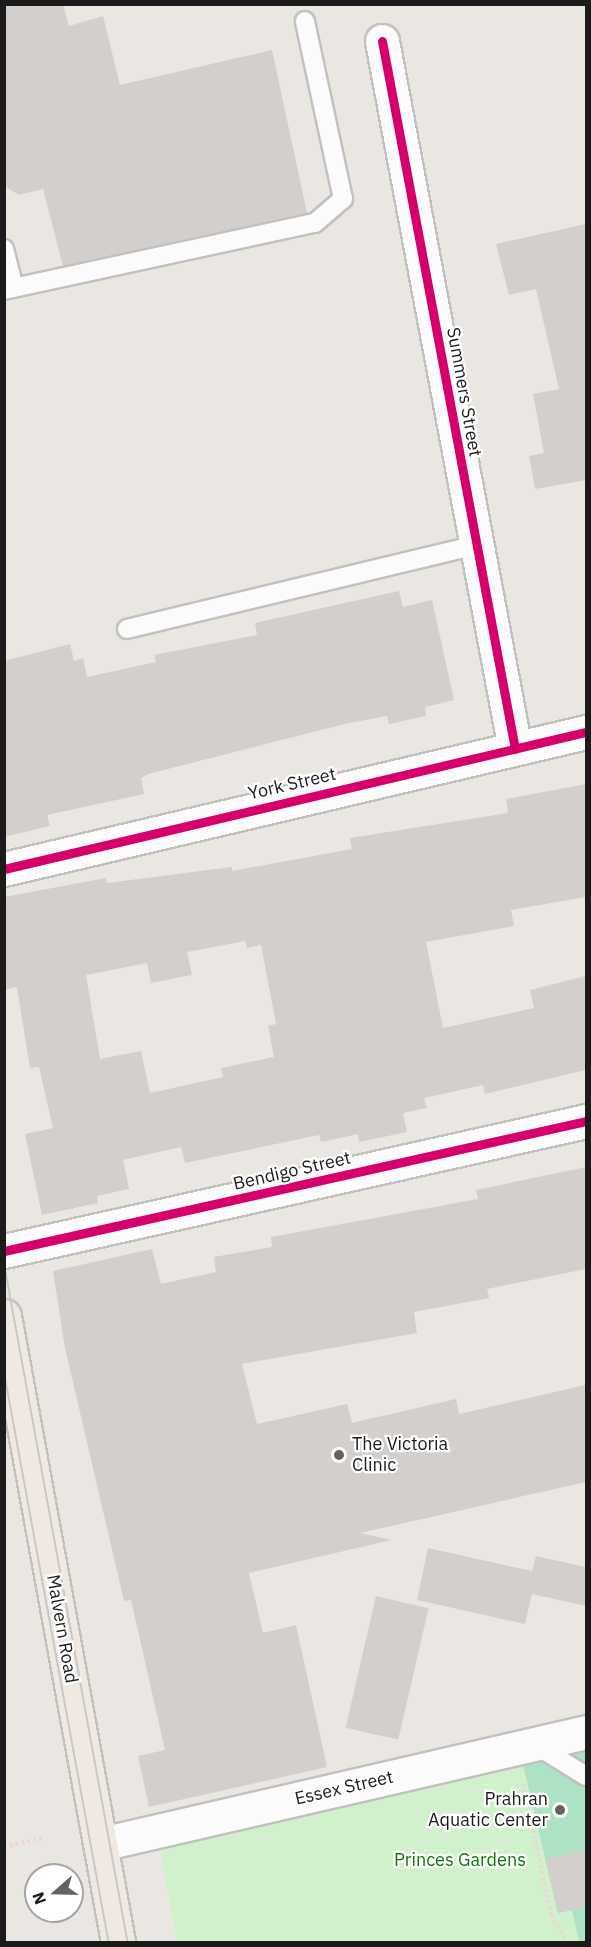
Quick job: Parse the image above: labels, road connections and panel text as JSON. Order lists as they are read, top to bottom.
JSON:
{
  "streets": {
    "main road": ["Malvern Road"],
    "street": [
      "Summers Street",
      "York Street",
      "Bendigo Street",
      "Essex Street"
    ]
  },
  "crossings": [
    ["Summers Street", "York Street"],
    ["Malvern Road", "Essex Street"]
  ],
  "parks": ["Princes Gardens"],
  "places": ["The Victoria Clinic", "Prahran Aquatic Center"],
  "north": "left"
}
